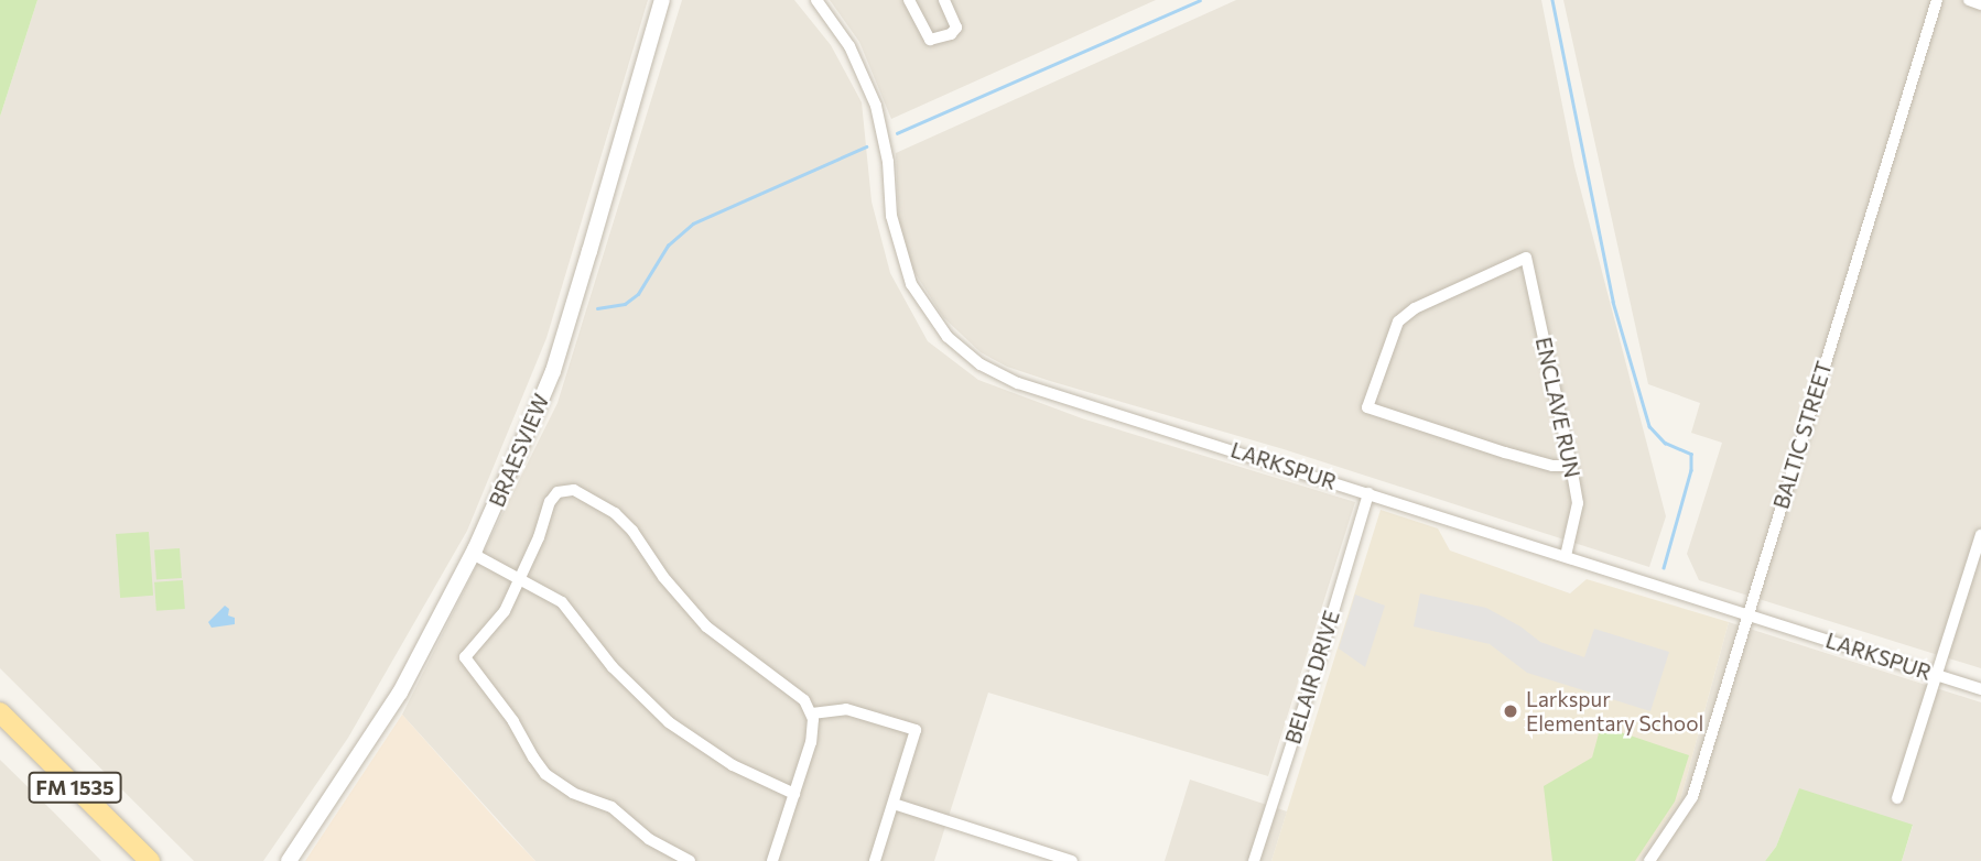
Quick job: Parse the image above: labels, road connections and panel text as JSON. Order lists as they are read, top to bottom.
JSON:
{
  "streets": {
    "main road": ["FM 1535"],
    "street": [
      "ENCLAVE RUN",
      "BALTIC STREET",
      "BRAESVIEW",
      "LARKSPUR",
      "BELAIR DRIVE"
    ]
  },
  "crossings": [
    ["ENCLAVE RUN", "LARKSPUR"],
    ["BALTIC STREET", "LARKSPUR"],
    ["LARKSPUR", "BELAIR DRIVE"]
  ],
  "places": ["Larkspur Elementary School"]
}
